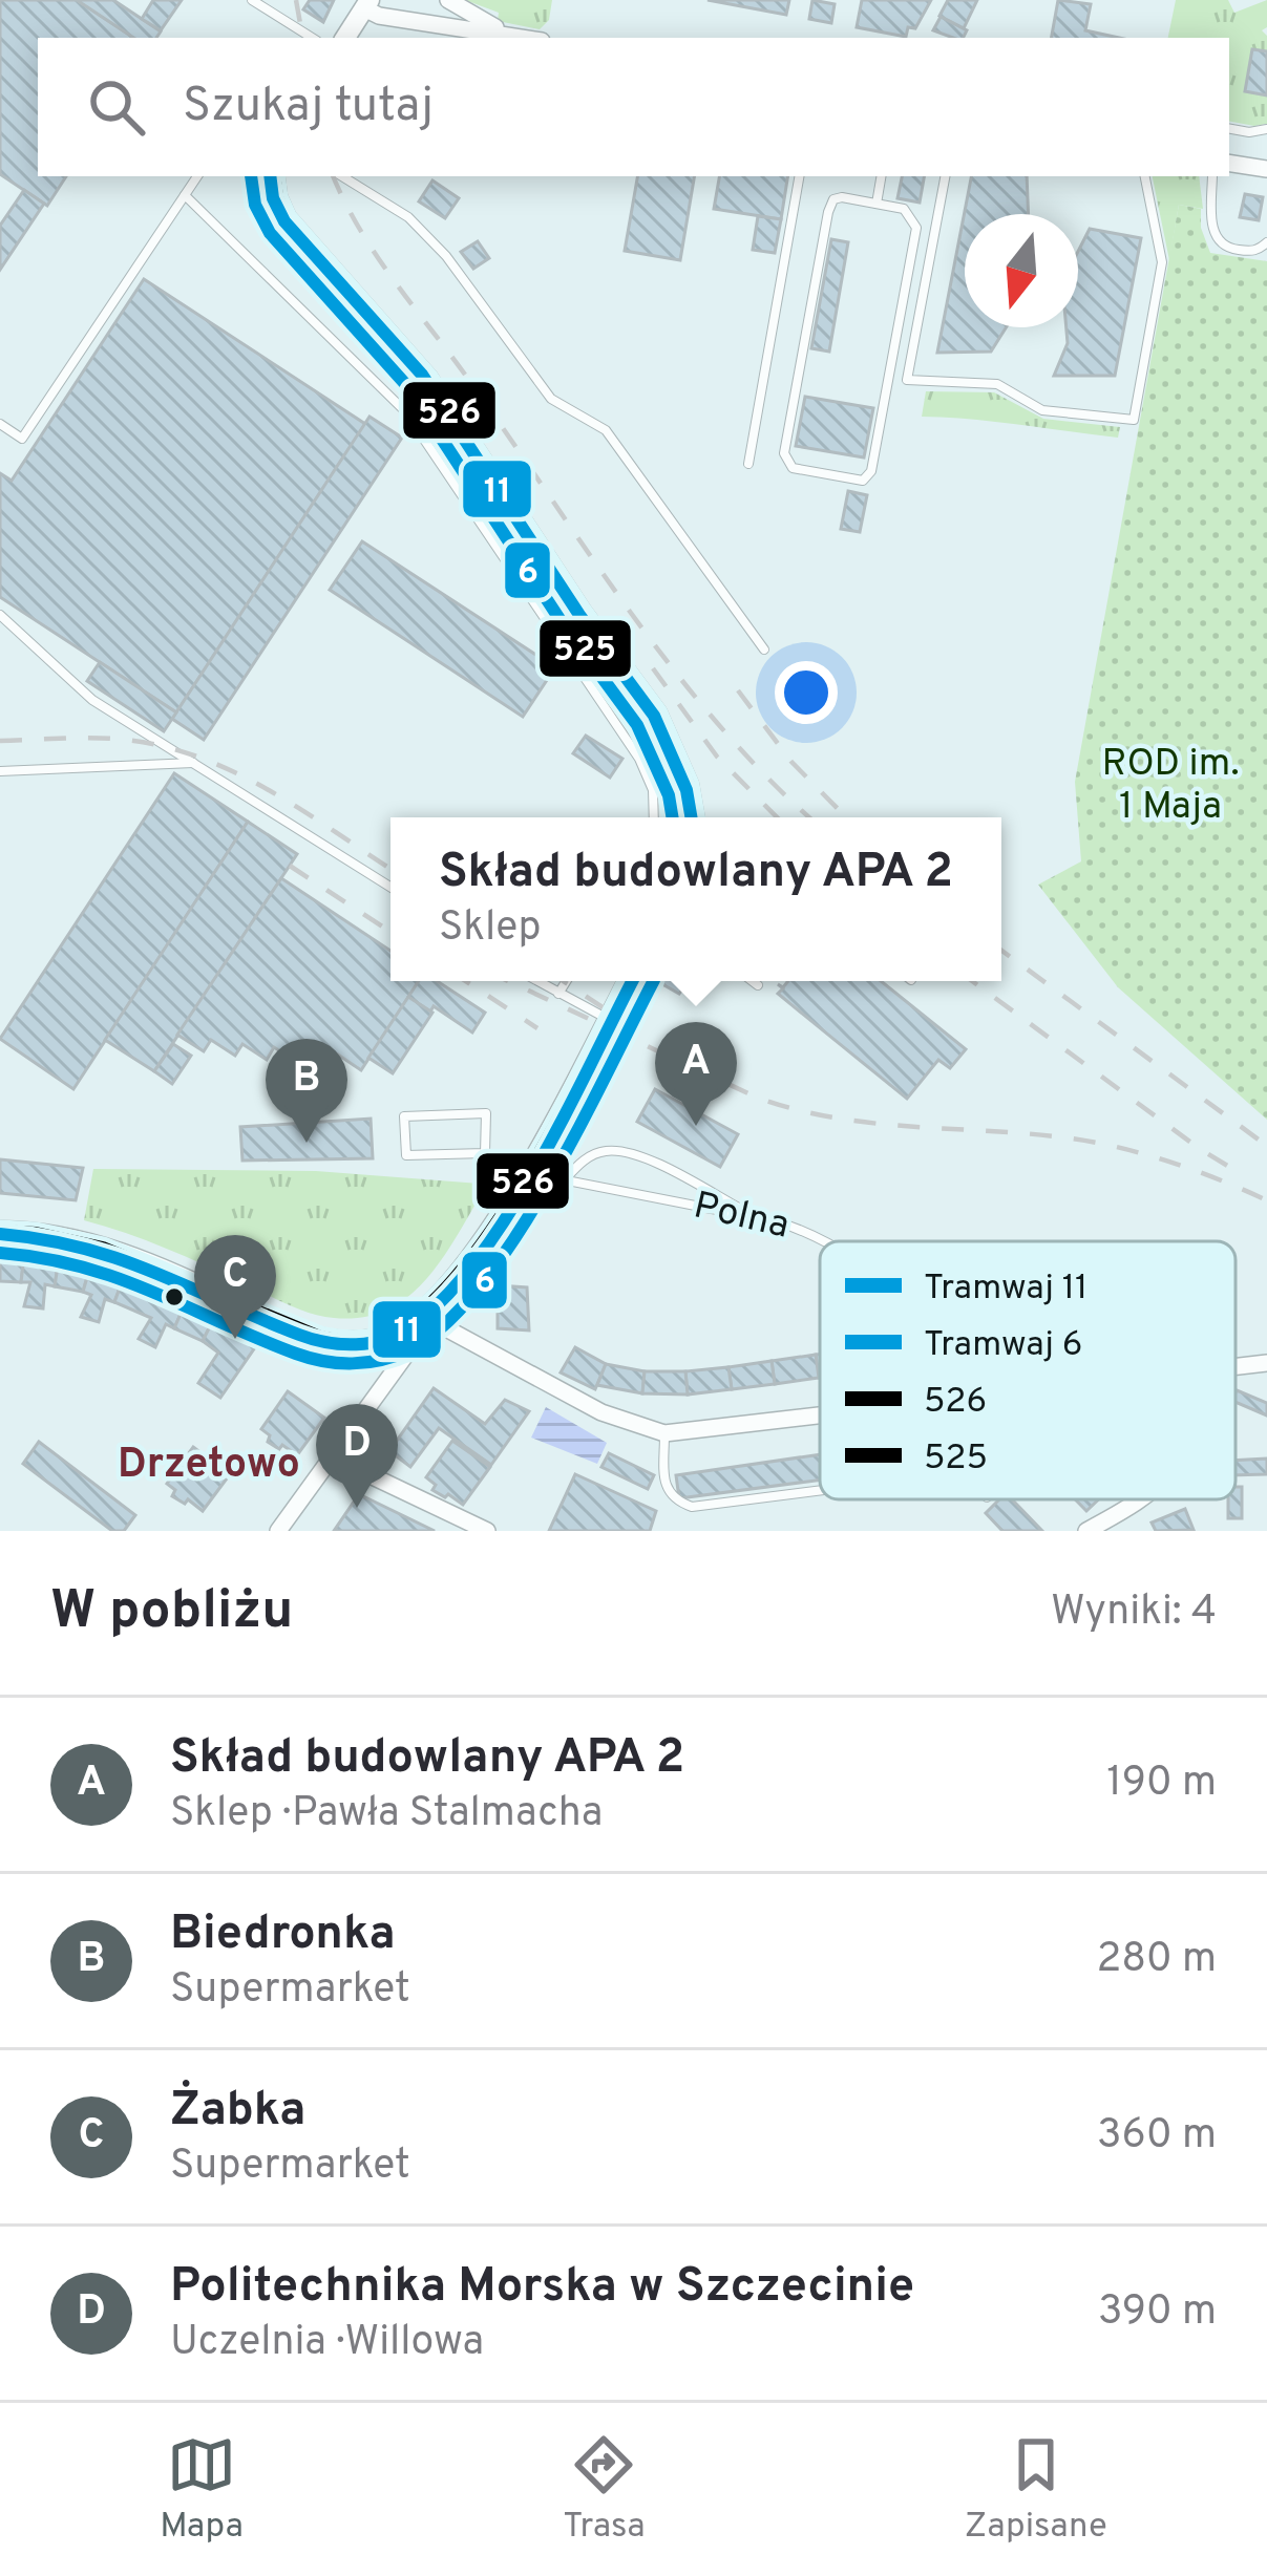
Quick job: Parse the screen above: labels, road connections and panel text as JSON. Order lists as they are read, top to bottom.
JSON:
{
  "streets": {
    "lane": ["Polna"]
  },
  "districts": ["Drzetowo"],
  "parks": ["ROD im. 1 Maja"],
  "lines": [
    "tram line 11",
    "tram line 6",
    "transit line 526",
    "transit line 525"
  ],
  "legend": [
    "Tramwaj 11",
    "Tramwaj 6",
    "526",
    "525"
  ],
  "north": "bottom",
  "page": {
    "search": "Szukaj tutaj",
    "popup": ["Skład budowlany APA 2", "Sklep"],
    "pins": [
      "A",
      "B",
      "C",
      "D"
    ],
    "heading": ["W pobliżu", "Wyniki: 4"],
    "list": [
      {
        "mark": "A",
        "name": "Skład budowlany APA 2",
        "note": "Sklep · Pawła Stalmacha",
        "value": "190 m"
      },
      {
        "mark": "B",
        "name": "Biedronka",
        "note": "Supermarket",
        "value": "280 m"
      },
      {
        "mark": "C",
        "name": "Żabka",
        "note": "Supermarket",
        "value": "360 m"
      },
      {
        "mark": "D",
        "name": "Politechnika Morska w Szczecinie",
        "note": "Uczelnia · Willowa",
        "value": "390 m"
      }
    ],
    "nav": ["Mapa", "Trasa", "Zapisane"]
  }
}
